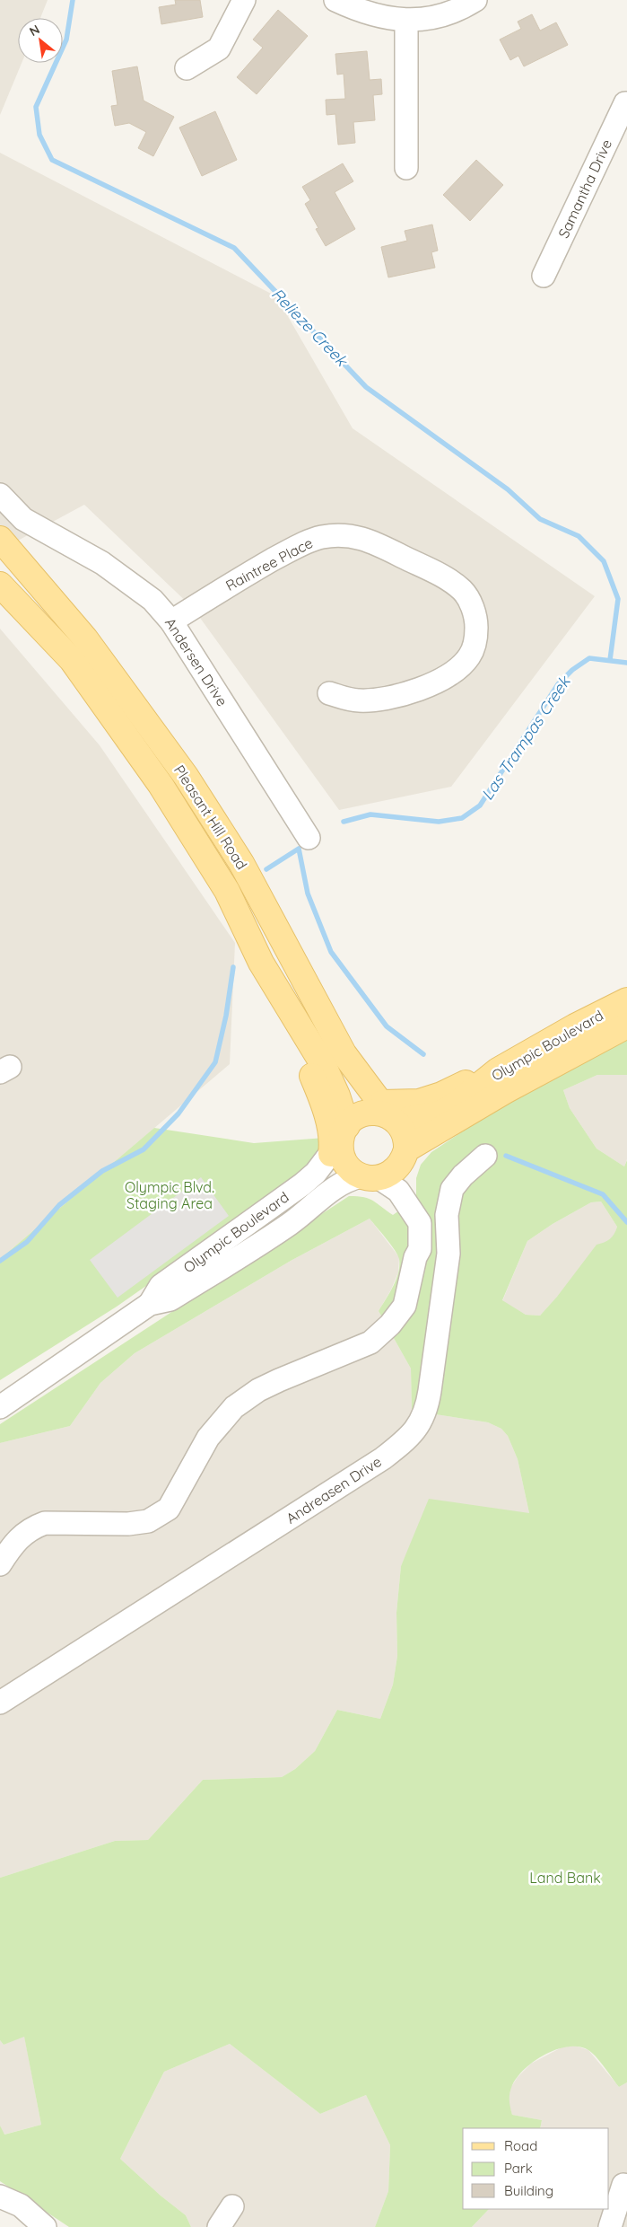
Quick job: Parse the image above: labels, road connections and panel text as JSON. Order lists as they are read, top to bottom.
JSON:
{
  "streets": {
    "main road": ["Pleasant Hill Road", "Olympic Boulevard"],
    "street": [
      "Samantha Drive",
      "Raintree Place",
      "Andersen Drive",
      "Andreasen Drive"
    ]
  },
  "crossings": [
    ["Raintree Place", "Andersen Drive"],
    ["Pleasant Hill Road", "Olympic Boulevard"]
  ],
  "water": ["Relieze Creek", "Las Trampas Creek"],
  "parks": ["Olympic Blvd. Staging Area", "Land Bank"],
  "legend": ["Road", "Park", "Building"],
  "north": "top left"
}
